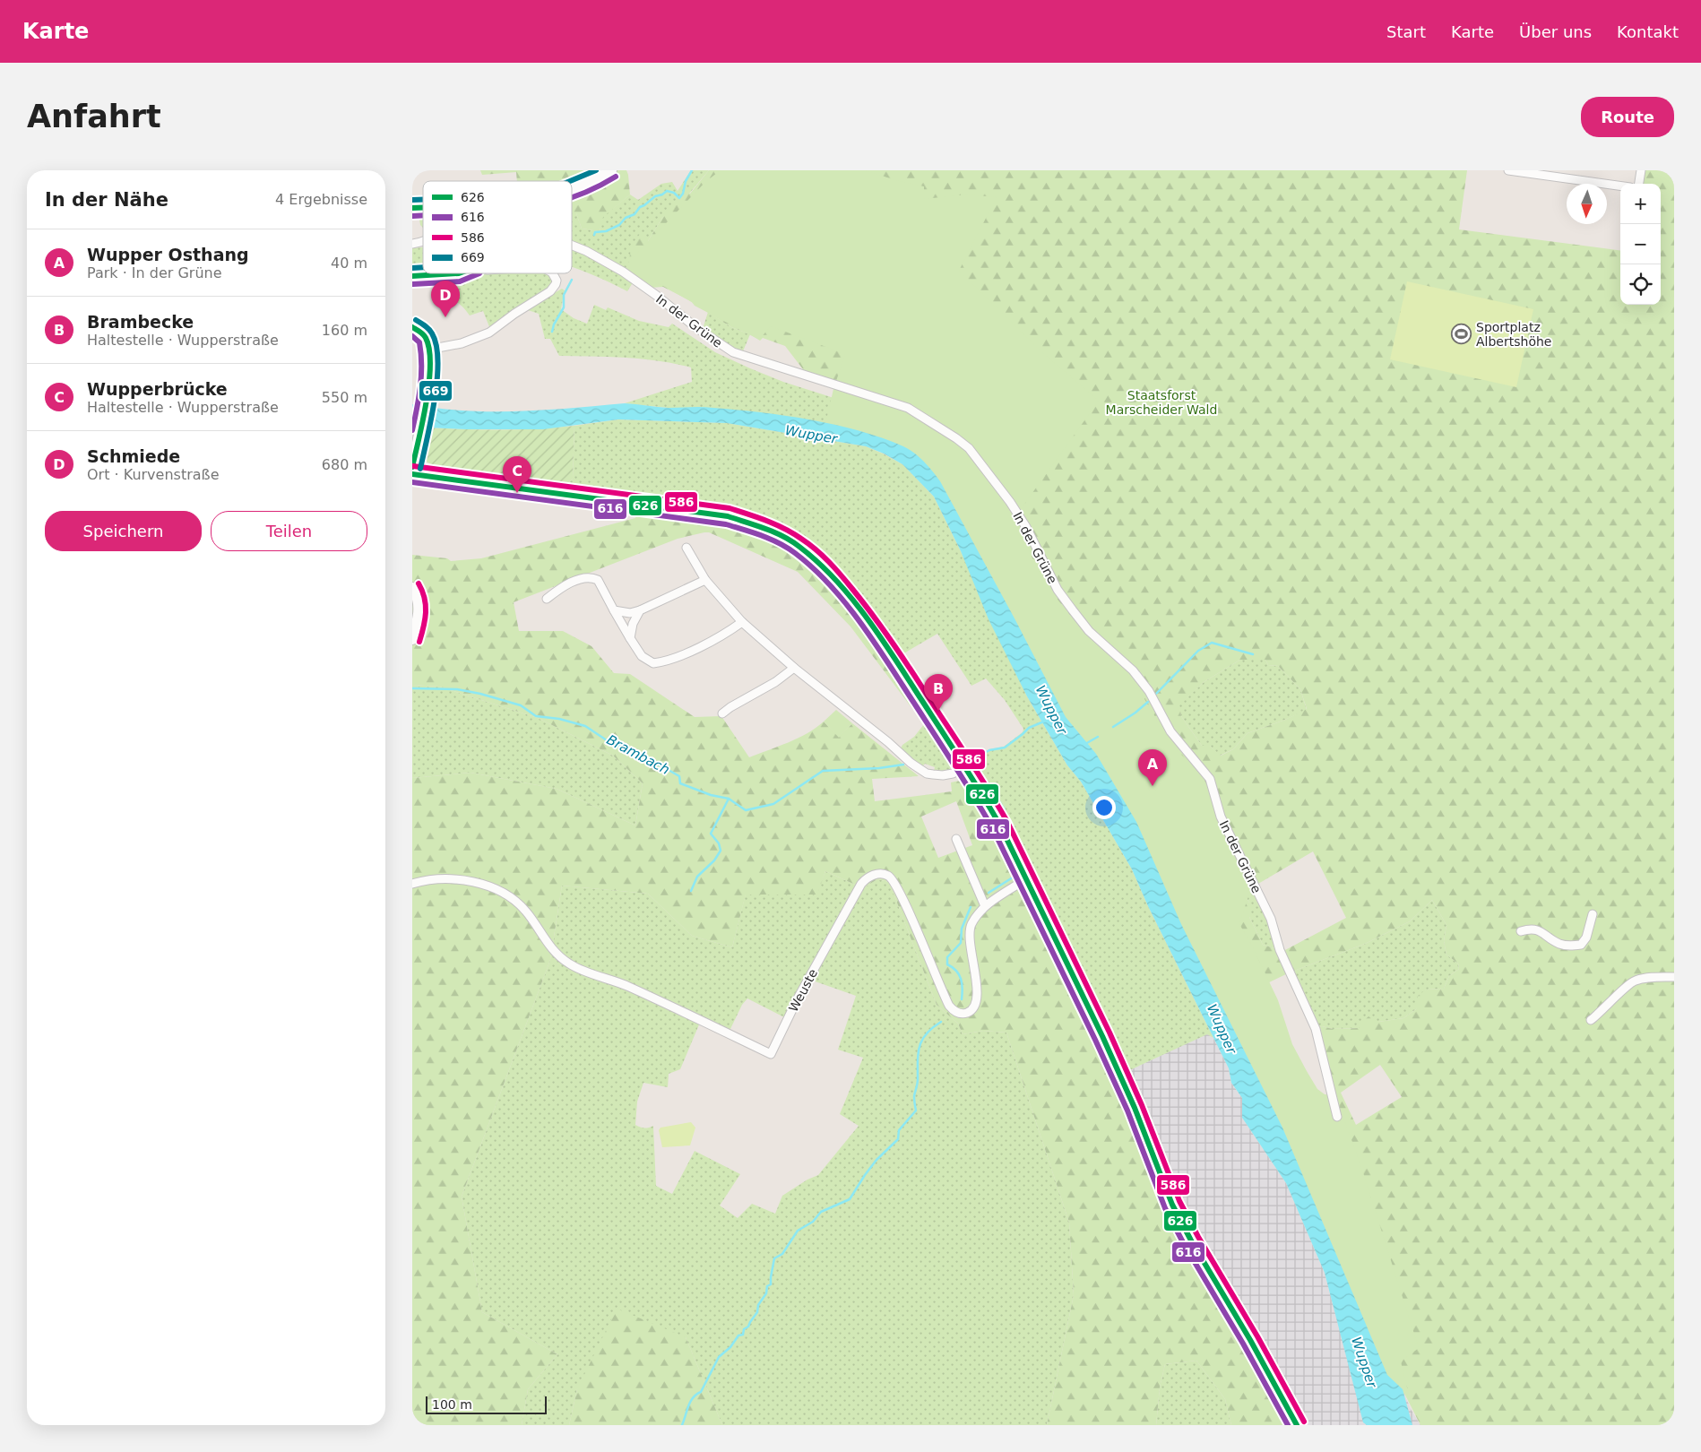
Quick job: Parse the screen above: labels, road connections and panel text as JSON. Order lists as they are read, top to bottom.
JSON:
{
  "streets": {
    "street": ["In der Grüne", "Weuste"]
  },
  "water": ["Wupper", "Brambach"],
  "parks": ["Staatsforst Marscheider Wald"],
  "places": {
    "sports": ["Sportplatz Albertshöhe"]
  },
  "lines": [
    "transit line 669",
    "transit line 616",
    "transit line 626",
    "transit line 586"
  ],
  "legend": [
    "626",
    "616",
    "586",
    "669"
  ],
  "scale_bar": "100 m",
  "north": "bottom",
  "page": {
    "header": "Karte",
    "nav": [
      "Start",
      "Karte",
      "Über uns",
      "Kontakt"
    ],
    "buttons": [
      "Route",
      ["Speichern", "Teilen"]
    ],
    "title": "Anfahrt",
    "heading": ["In der Nähe", "4 Ergebnisse"],
    "map_buttons": ["+", "−"],
    "list": [
      {
        "mark": "A",
        "name": "Wupper Osthang",
        "note": "Park · In der Grüne",
        "value": "40 m"
      },
      {
        "mark": "B",
        "name": "Brambecke",
        "note": "Haltestelle · Wupperstraße",
        "value": "160 m"
      },
      {
        "mark": "C",
        "name": "Wupperbrücke",
        "note": "Haltestelle · Wupperstraße",
        "value": "550 m"
      },
      {
        "mark": "D",
        "name": "Schmiede",
        "note": "Ort · Kurvenstraße",
        "value": "680 m"
      }
    ],
    "pins": [
      "D",
      "C",
      "B",
      "A"
    ],
    "scale": "100 m"
  }
}
